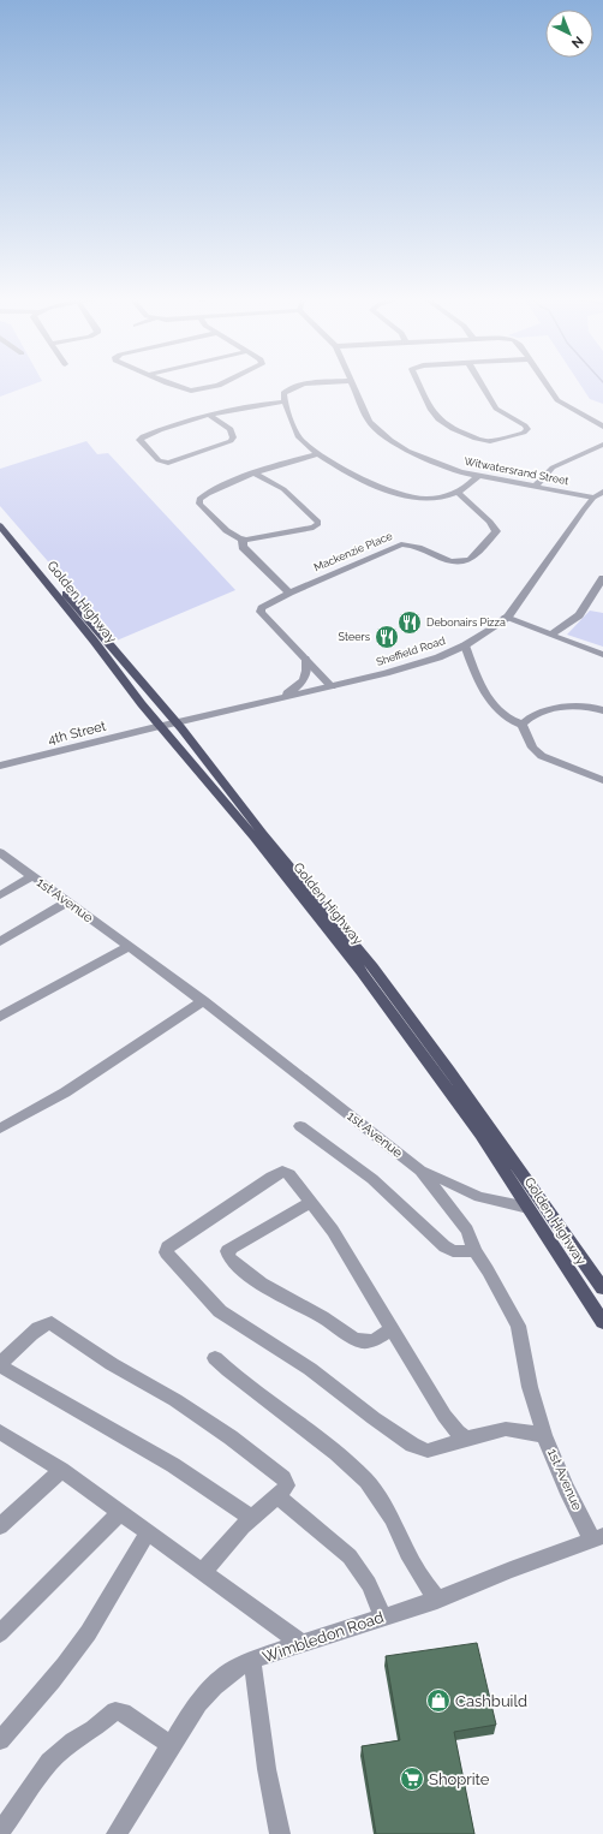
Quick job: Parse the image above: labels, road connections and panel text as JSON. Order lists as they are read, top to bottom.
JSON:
{
  "streets": {
    "main road": ["Golden Highway"],
    "street": [
      "Witwatersrand Street",
      "Mackenzie Place",
      "Sheffield Road",
      "4th Street",
      "1st Avenue",
      "Wimbledon Road"
    ]
  },
  "crossings": [
    ["Witwatersrand Street", "Sheffield Road"],
    ["Mackenzie Place", "Sheffield Road"],
    ["Golden Highway", "Sheffield Road"],
    ["Golden Highway", "4th Street"],
    ["Sheffield Road", "4th Street"],
    ["1st Avenue", "Wimbledon Road"]
  ],
  "places": {
    "restaurant": ["Debonairs Pizza", "Steers"],
    "shop": ["Cashbuild"],
    "supermarket": ["Shoprite"]
  },
  "north": "bottom right"
}
